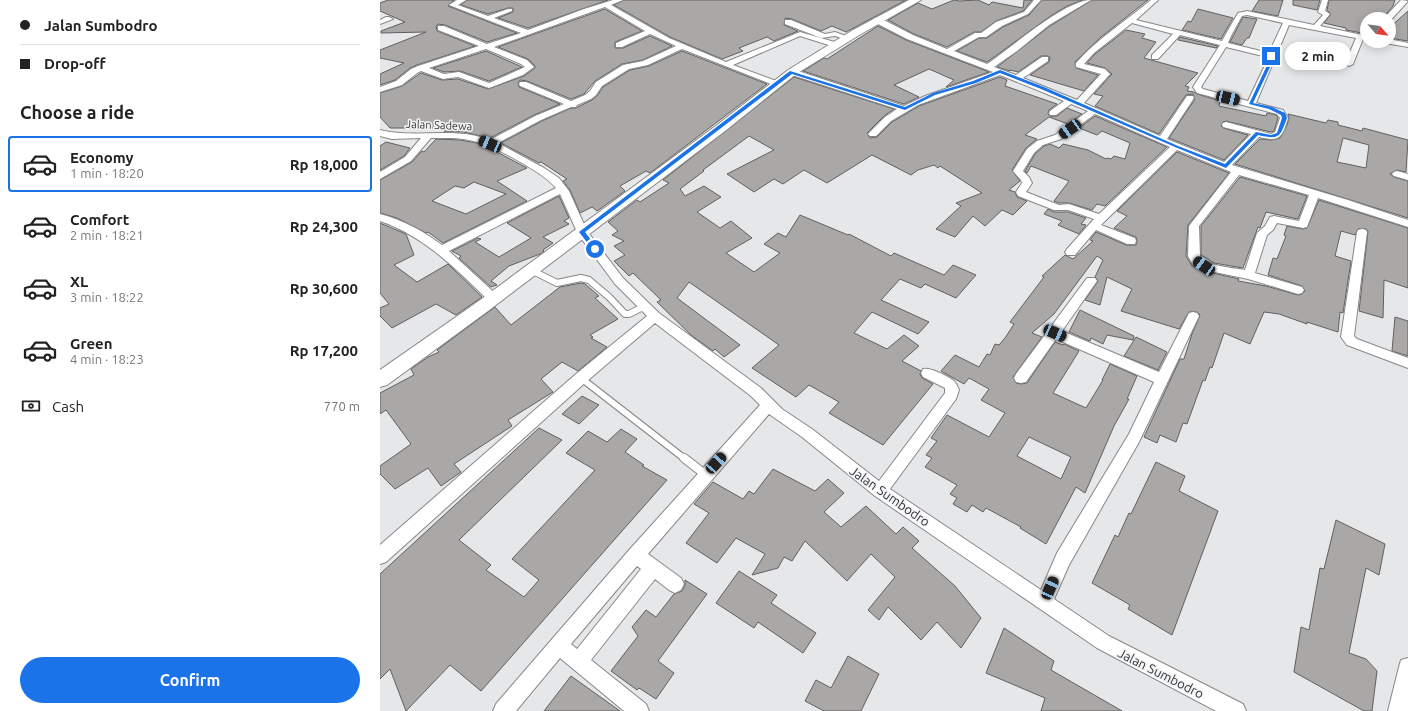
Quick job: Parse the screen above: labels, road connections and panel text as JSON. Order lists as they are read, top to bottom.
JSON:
{
  "streets": {
    "street": ["Jalan Sadewa", "Jalan Sumbodro"]
  },
  "crossings": [
    ["Jalan Sadewa", "Jalan Sumbodro"]
  ],
  "north": "bottom right",
  "page": {
    "banner": ["Jalan Sumbodro", "Drop-off"],
    "bubble": "2 min",
    "heading": "Choose a ride",
    "list": [
      {
        "name": "Economy",
        "note": "1 min · 18:20",
        "value": "Rp 18,000"
      },
      {
        "name": "Comfort",
        "note": "2 min · 18:21",
        "value": "Rp 24,300"
      },
      {
        "name": "XL",
        "note": "3 min · 18:22",
        "value": "Rp 30,600"
      },
      {
        "name": "Green",
        "note": "4 min · 18:23",
        "value": "Rp 17,200"
      }
    ],
    "pay": ["Cash", "770 m"],
    "buttons": "Confirm"
  }
}
